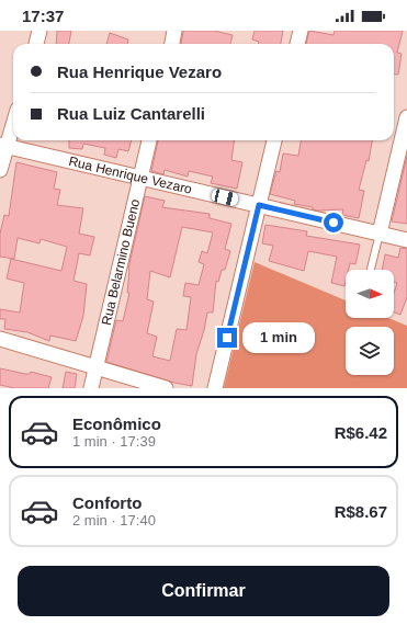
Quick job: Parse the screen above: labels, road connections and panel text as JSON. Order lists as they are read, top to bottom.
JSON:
{
  "streets": {
    "street": ["Rua Henrique Vezaro", "Rua Belarmino Bueno"]
  },
  "crossings": [
    ["Rua Henrique Vezaro", "Rua Belarmino Bueno"]
  ],
  "north": "right",
  "page": {
    "status": "17:37",
    "banner": ["Rua Henrique Vezaro", "Rua Luiz Cantarelli"],
    "bubble": "1 min",
    "list": [
      {
        "name": "Econômico",
        "note": "1 min · 17:39",
        "value": "R$6.42"
      },
      {
        "name": "Conforto",
        "note": "2 min · 17:40",
        "value": "R$8.67"
      }
    ],
    "buttons": "Confirmar"
  }
}
